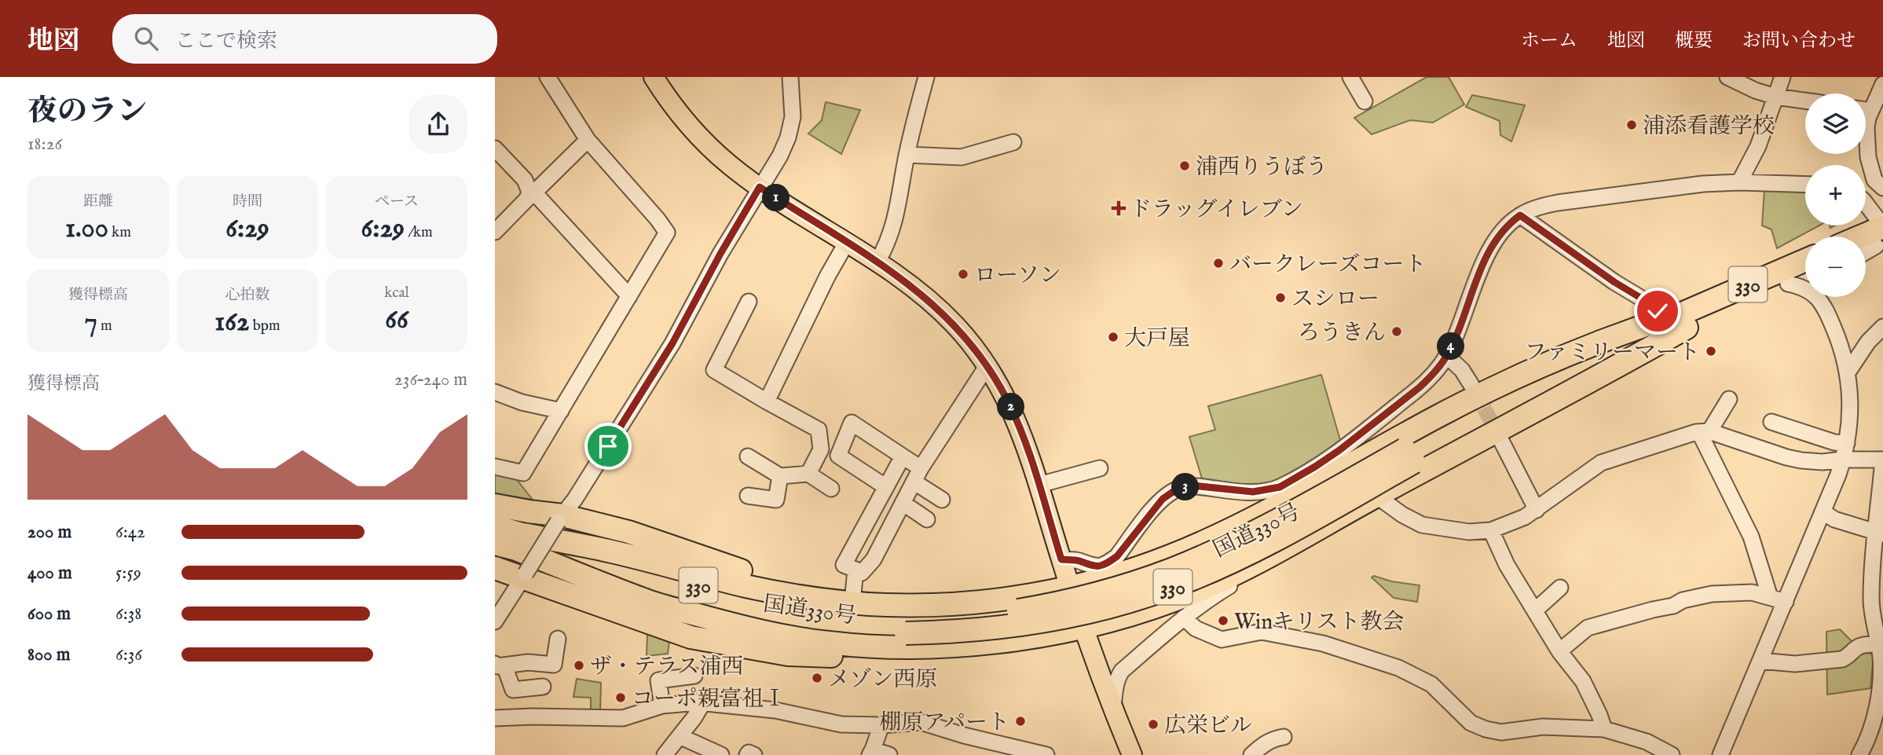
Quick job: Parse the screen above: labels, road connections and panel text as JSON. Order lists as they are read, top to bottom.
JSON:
{
  "streets": {
    "highway": ["330", "国道330号"]
  },
  "places": {
    "other": [
      "浦添看護学校",
      "浦西りうぼう",
      "バークレーズコート",
      "ローソン",
      "スシロー",
      "ろうきん",
      "大戸屋",
      "ファミリーマート",
      "Winキリスト教会",
      "ザ・テラス浦西",
      "メゾン西原",
      "コーポ親富祖Ⅰ",
      "棚原アパート",
      "広栄ビル"
    ],
    "health": ["ドラッグイレブン"]
  },
  "page": {
    "header": "地図",
    "search": "ここで検索",
    "nav": [
      "ホーム",
      "地図",
      "概要",
      "お問い合わせ"
    ],
    "heading": ["夜のラン", "18:26"],
    "map_buttons": ["+", "−"],
    "stats": [
      ["距離", "1.00 km"],
      ["時間", "6:29"],
      ["ペース", "6:29 /km"],
      ["獲得標高", "7 m"],
      ["心拍数", "162 bpm"],
      ["kcal", "66"]
    ],
    "pins": [
      "1",
      "4",
      "2",
      "3"
    ],
    "chart": ["獲得標高", "236–240 m"],
    "list": [
      {
        "name": "200 m",
        "note": "6:42"
      },
      {
        "name": "400 m",
        "note": "5:59"
      },
      {
        "name": "600 m",
        "note": "6:38"
      },
      {
        "name": "800 m",
        "note": "6:36"
      }
    ]
  }
}
